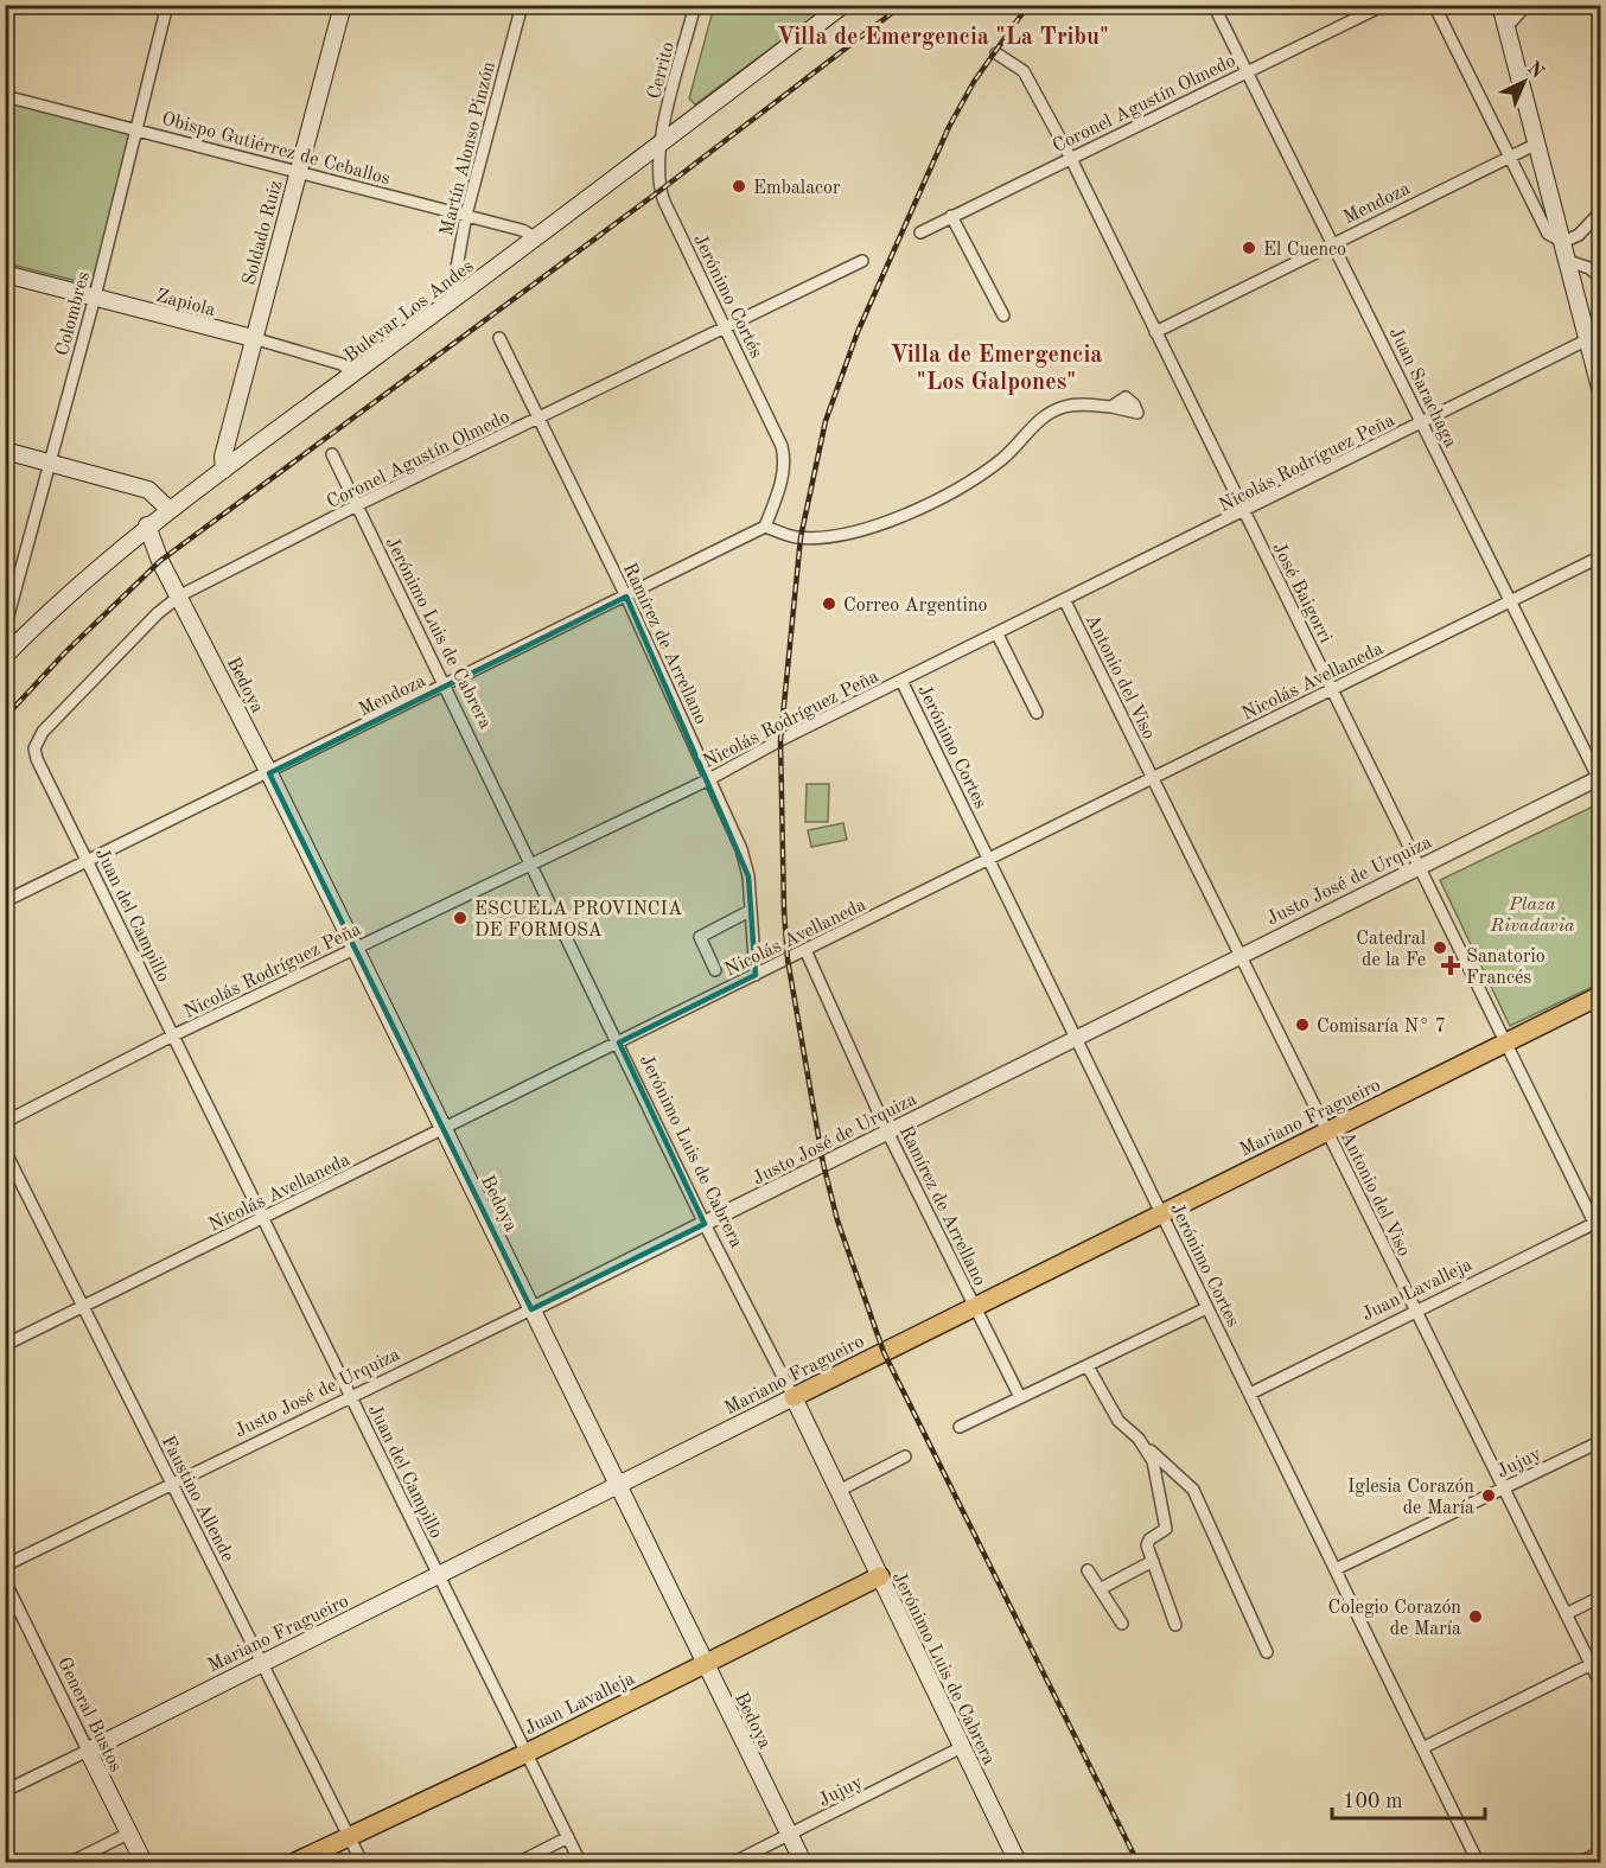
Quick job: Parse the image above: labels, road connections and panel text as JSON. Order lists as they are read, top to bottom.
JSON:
{
  "streets": {
    "main road": [
      "Soldado Ruiz",
      "Zapiola",
      "Bulevar Los Andes",
      "Jerónimo Luis de Cabrera",
      "Bedoya",
      "Mariano Fragueiro",
      "Juan Lavalleja",
      "General Bustos"
    ],
    "street": [
      "Cerrito",
      "Coronel Agustín Olmedo",
      "Obispo Gutiérrez de Ceballos",
      "Martín Alonso Pinzón",
      "Mendoza",
      "Jerónimo Cortés",
      "Colombres",
      "Juan Sarachaga",
      "Nicolás Rodríguez Peña",
      "José Baigorri",
      "Ramírez de Arrellano",
      "Antonio del Viso",
      "Nicolás Avellaneda",
      "Jerónimo Cortes",
      "Justo José de Urquiza",
      "Juan del Campillo",
      "Jujuy",
      "Faustino Allende"
    ]
  },
  "crossings": [
    ["Cerrito", "Jerónimo Cortés"],
    ["Cerrito", "Bulevar Los Andes"],
    ["Coronel Agustín Olmedo", "Jerónimo Cortés"],
    ["Coronel Agustín Olmedo", "Juan Sarachaga"],
    ["Coronel Agustín Olmedo", "José Baigorri"],
    ["Coronel Agustín Olmedo", "Jerónimo Luis de Cabrera"],
    ["Coronel Agustín Olmedo", "Ramírez de Arrellano"],
    ["Coronel Agustín Olmedo", "Bedoya"],
    ["Coronel Agustín Olmedo", "Juan del Campillo"],
    ["Obispo Gutiérrez de Ceballos", "Martín Alonso Pinzón"],
    ["Obispo Gutiérrez de Ceballos", "Soldado Ruiz"],
    ["Obispo Gutiérrez de Ceballos", "Bulevar Los Andes"],
    ["Obispo Gutiérrez de Ceballos", "Colombres"],
    ["Martín Alonso Pinzón", "Bulevar Los Andes"],
    ["Mendoza", "Jerónimo Cortés"],
    ["Mendoza", "Juan Sarachaga"],
    ["Mendoza", "José Baigorri"],
    ["Mendoza", "Jerónimo Luis de Cabrera"],
    ["Mendoza", "Ramírez de Arrellano"],
    ["Mendoza", "Bedoya"],
    ["Mendoza", "Juan del Campillo"],
    ["Soldado Ruiz", "Zapiola"],
    ["Soldado Ruiz", "Bulevar Los Andes"],
    ["Jerónimo Cortés", "Bulevar Los Andes"],
    ["Zapiola", "Bulevar Los Andes"],
    ["Zapiola", "Colombres"],
    ["Bulevar Los Andes", "Bedoya"],
    ["Juan Sarachaga", "Nicolás Rodríguez Peña"],
    ["Juan Sarachaga", "Nicolás Avellaneda"],
    ["Juan Sarachaga", "Justo José de Urquiza"],
    ["Nicolás Rodríguez Peña", "José Baigorri"],
    ["Nicolás Rodríguez Peña", "Jerónimo Luis de Cabrera"],
    ["Nicolás Rodríguez Peña", "Ramírez de Arrellano"],
    ["Nicolás Rodríguez Peña", "Antonio del Viso"],
    ["Nicolás Rodríguez Peña", "Bedoya"],
    ["Nicolás Rodríguez Peña", "Jerónimo Cortes"],
    ["Nicolás Rodríguez Peña", "Juan del Campillo"],
    ["José Baigorri", "Nicolás Avellaneda"],
    ["José Baigorri", "Justo José de Urquiza"],
    ["José Baigorri", "Mariano Fragueiro"],
    ["José Baigorri", "Juan Lavalleja"],
    ["Jerónimo Luis de Cabrera", "Nicolás Avellaneda"],
    ["Jerónimo Luis de Cabrera", "Justo José de Urquiza"],
    ["Jerónimo Luis de Cabrera", "Mariano Fragueiro"],
    ["Jerónimo Luis de Cabrera", "Juan Lavalleja"],
    ["Jerónimo Luis de Cabrera", "Jujuy"],
    ["Ramírez de Arrellano", "Nicolás Avellaneda"],
    ["Ramírez de Arrellano", "Justo José de Urquiza"],
    ["Ramírez de Arrellano", "Mariano Fragueiro"],
    ["Antonio del Viso", "Nicolás Avellaneda"],
    ["Antonio del Viso", "Justo José de Urquiza"],
    ["Antonio del Viso", "Mariano Fragueiro"],
    ["Antonio del Viso", "Juan Lavalleja"],
    ["Antonio del Viso", "Jujuy"],
    ["Nicolás Avellaneda", "Bedoya"],
    ["Nicolás Avellaneda", "Jerónimo Cortes"],
    ["Nicolás Avellaneda", "Juan del Campillo"],
    ["Nicolás Avellaneda", "Faustino Allende"],
    ["Bedoya", "Justo José de Urquiza"],
    ["Bedoya", "Mariano Fragueiro"],
    ["Bedoya", "Juan Lavalleja"],
    ["Bedoya", "Jujuy"],
    ["Jerónimo Cortes", "Justo José de Urquiza"],
    ["Jerónimo Cortes", "Mariano Fragueiro"],
    ["Jerónimo Cortes", "Juan Lavalleja"],
    ["Jerónimo Cortes", "Jujuy"],
    ["Justo José de Urquiza", "Juan del Campillo"],
    ["Justo José de Urquiza", "Faustino Allende"],
    ["Juan del Campillo", "Mariano Fragueiro"],
    ["Juan del Campillo", "Juan Lavalleja"],
    ["Mariano Fragueiro", "Faustino Allende"],
    ["Mariano Fragueiro", "General Bustos"],
    ["Juan Lavalleja", "Faustino Allende"]
  ],
  "districts": ["Villa de Emergencia \"La Tribu\"", "Villa de Emergencia \"Los Galpones\""],
  "parks": ["Plaza Rivadavia"],
  "places": {
    "other": [
      "Embalacor",
      "El Cuenco",
      "Correo Argentino",
      "ESCUELA PROVINCIA DE FORMOSA",
      "Catedral de la Fe",
      "Comisaría N° 7",
      "Iglesia Corazón de María",
      "Colegio Corazón de María"
    ],
    "health": ["Sanatorio Francés"]
  },
  "scale_bar": "100 m",
  "north": "top right"
}
